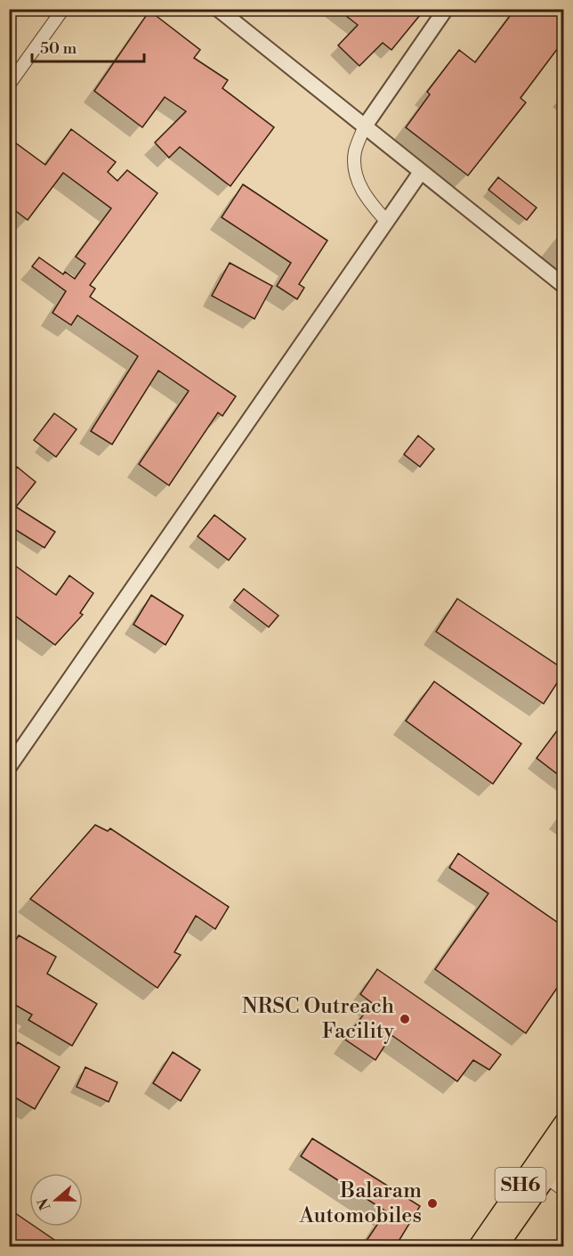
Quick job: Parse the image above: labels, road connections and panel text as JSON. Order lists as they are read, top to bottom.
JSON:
{
  "streets": {
    "main road": ["SH6"]
  },
  "places": ["NRSC Outreach Facility", "Balaram Automobiles"],
  "scale_bar": "50 m",
  "north": "left"
}
